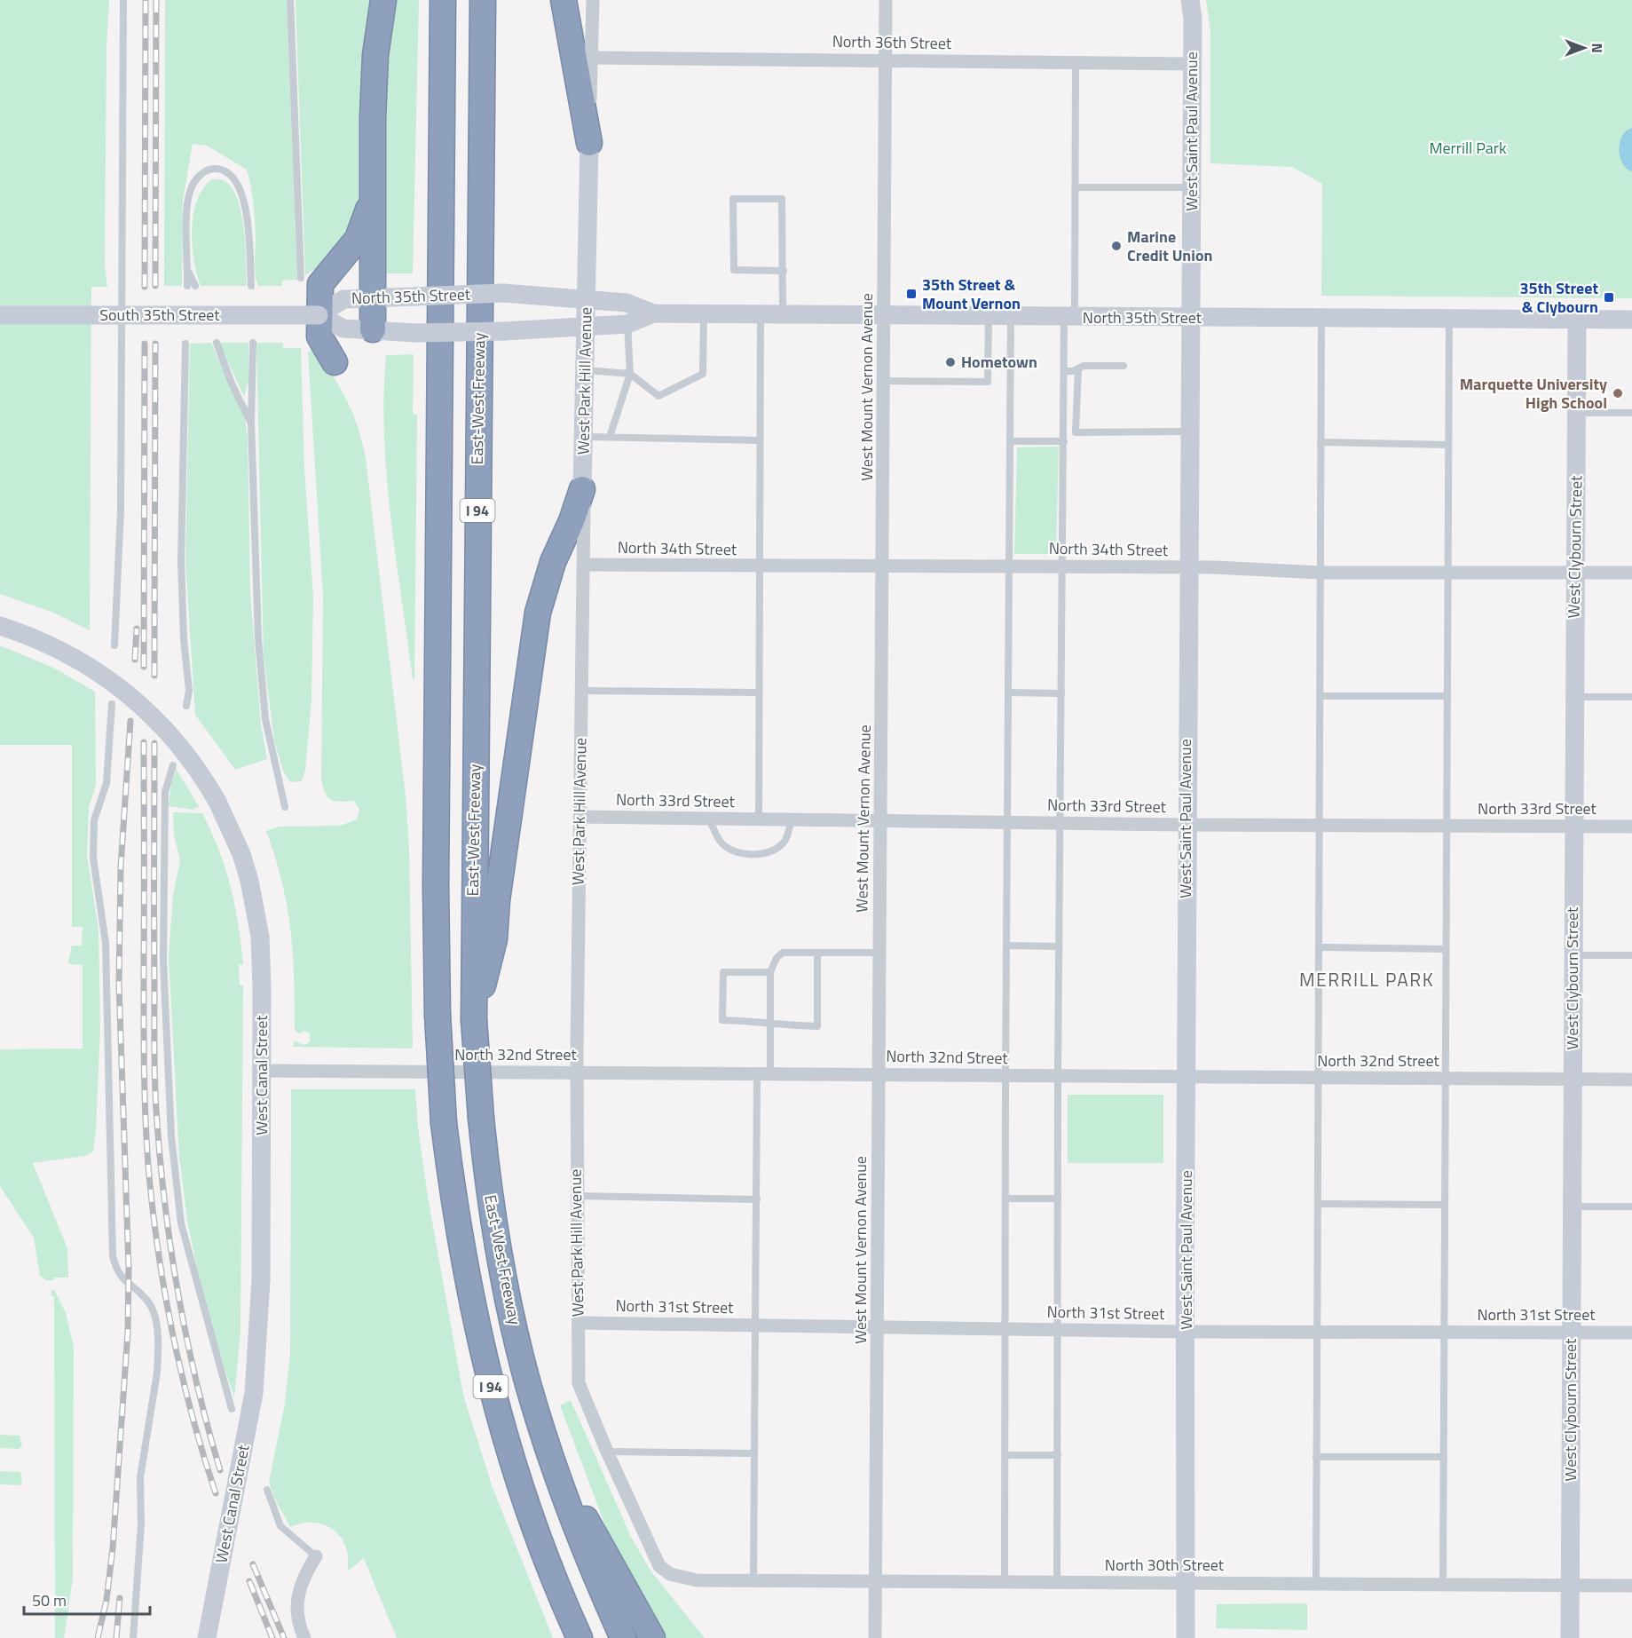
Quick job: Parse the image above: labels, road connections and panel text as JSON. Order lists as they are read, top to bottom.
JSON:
{
  "streets": {
    "highway": ["East-West Freeway", "I 94"],
    "street": [
      "North 36th Street",
      "West Saint Paul Avenue",
      "North 35th Street",
      "South 35th Street",
      "West Park Hill Avenue",
      "West Mount Vernon Avenue",
      "West Clybourn Street",
      "North 34th Street",
      "North 33rd Street",
      "North 32nd Street",
      "West Canal Street",
      "North 31st Street",
      "North 30th Street"
    ]
  },
  "crossings": [
    ["North 36th Street", "West Saint Paul Avenue"],
    ["North 36th Street", "West Park Hill Avenue"],
    ["North 36th Street", "West Mount Vernon Avenue"],
    ["West Saint Paul Avenue", "North 35th Street"],
    ["West Saint Paul Avenue", "North 34th Street"],
    ["West Saint Paul Avenue", "North 33rd Street"],
    ["West Saint Paul Avenue", "North 32nd Street"],
    ["West Saint Paul Avenue", "North 31st Street"],
    ["West Saint Paul Avenue", "North 30th Street"],
    ["North 35th Street", "South 35th Street"],
    ["North 35th Street", "West Park Hill Avenue"],
    ["North 35th Street", "West Mount Vernon Avenue"],
    ["North 35th Street", "West Clybourn Street"],
    ["West Park Hill Avenue", "North 34th Street"],
    ["West Park Hill Avenue", "North 33rd Street"],
    ["West Park Hill Avenue", "North 32nd Street"],
    ["West Park Hill Avenue", "North 31st Street"],
    ["West Park Hill Avenue", "North 30th Street"],
    ["West Mount Vernon Avenue", "North 34th Street"],
    ["West Mount Vernon Avenue", "North 33rd Street"],
    ["West Mount Vernon Avenue", "North 32nd Street"],
    ["West Mount Vernon Avenue", "North 31st Street"],
    ["West Mount Vernon Avenue", "North 30th Street"],
    ["West Clybourn Street", "North 34th Street"],
    ["West Clybourn Street", "North 33rd Street"],
    ["West Clybourn Street", "North 32nd Street"],
    ["West Clybourn Street", "North 31st Street"],
    ["West Clybourn Street", "North 30th Street"],
    ["North 32nd Street", "West Canal Street"]
  ],
  "districts": ["MERRILL PARK"],
  "parks": ["Merrill Park"],
  "places": {
    "other": ["Marine Credit Union", "Hometown", "Marquette University High School"],
    "transit": ["35th Street & Mount Vernon", "35th Street & Clybourn"]
  },
  "scale_bar": "50 m",
  "north": "right"
}
